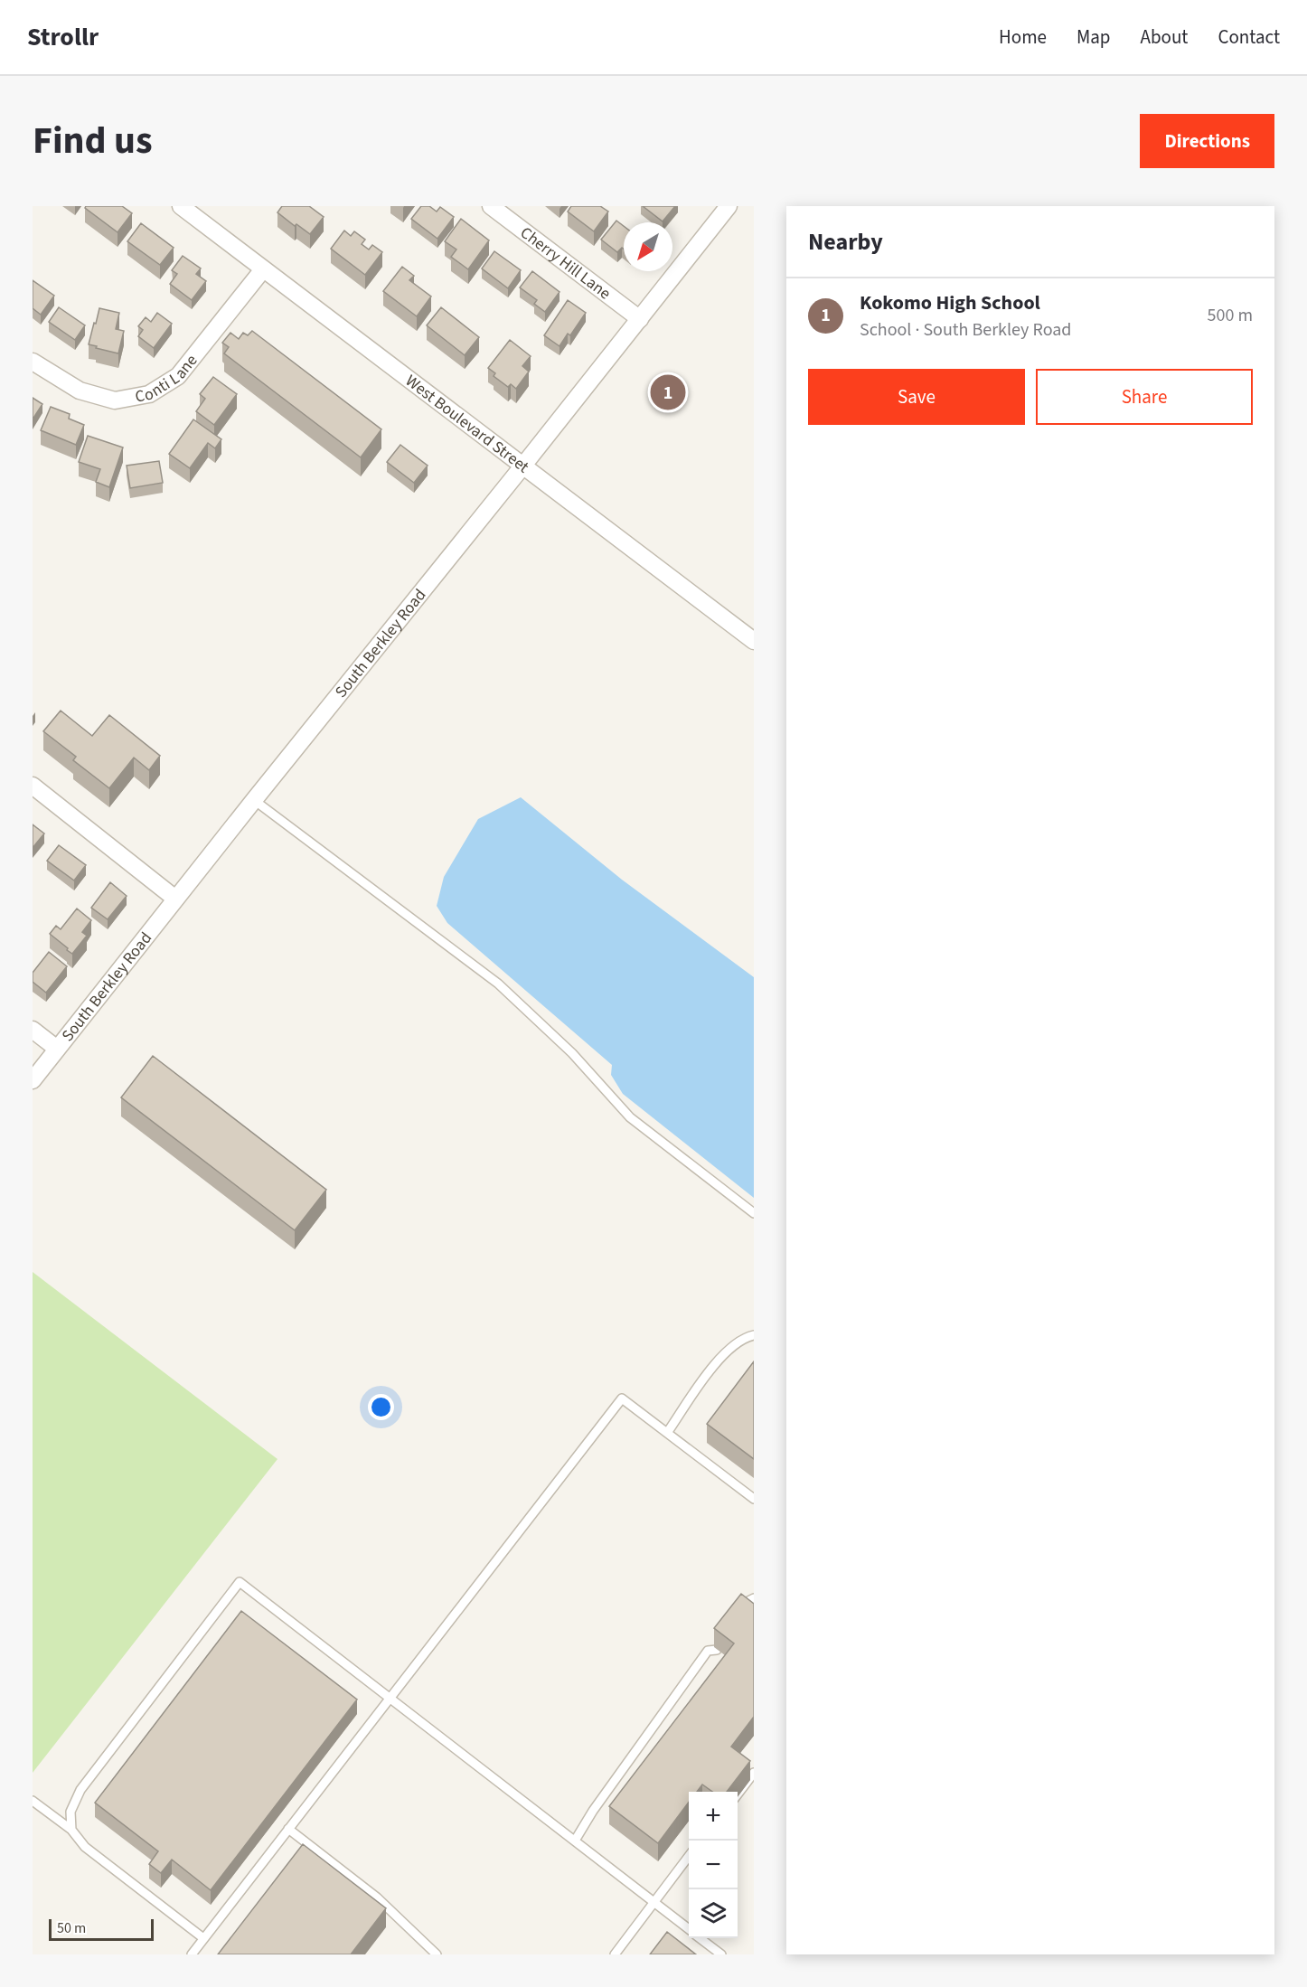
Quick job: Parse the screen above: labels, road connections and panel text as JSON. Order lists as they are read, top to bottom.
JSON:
{
  "streets": {
    "street": [
      "Cherry Hill Lane",
      "Conti Lane",
      "West Boulevard Street",
      "South Berkley Road"
    ]
  },
  "crossings": [
    ["Cherry Hill Lane", "South Berkley Road"],
    ["Conti Lane", "West Boulevard Street"],
    ["West Boulevard Street", "South Berkley Road"]
  ],
  "scale_bar": "50 m",
  "north": "bottom left",
  "page": {
    "header": "Strollr",
    "nav": [
      "Home",
      "Map",
      "About",
      "Contact"
    ],
    "title": "Find us",
    "buttons": [
      "Directions",
      ["Save", "Share"]
    ],
    "heading": "Nearby",
    "list": [
      {
        "mark": "1",
        "name": "Kokomo High School",
        "note": "School · South Berkley Road",
        "value": "500 m"
      }
    ],
    "pins": "1",
    "map_buttons": ["+", "−"],
    "scale": "50 m"
  }
}
